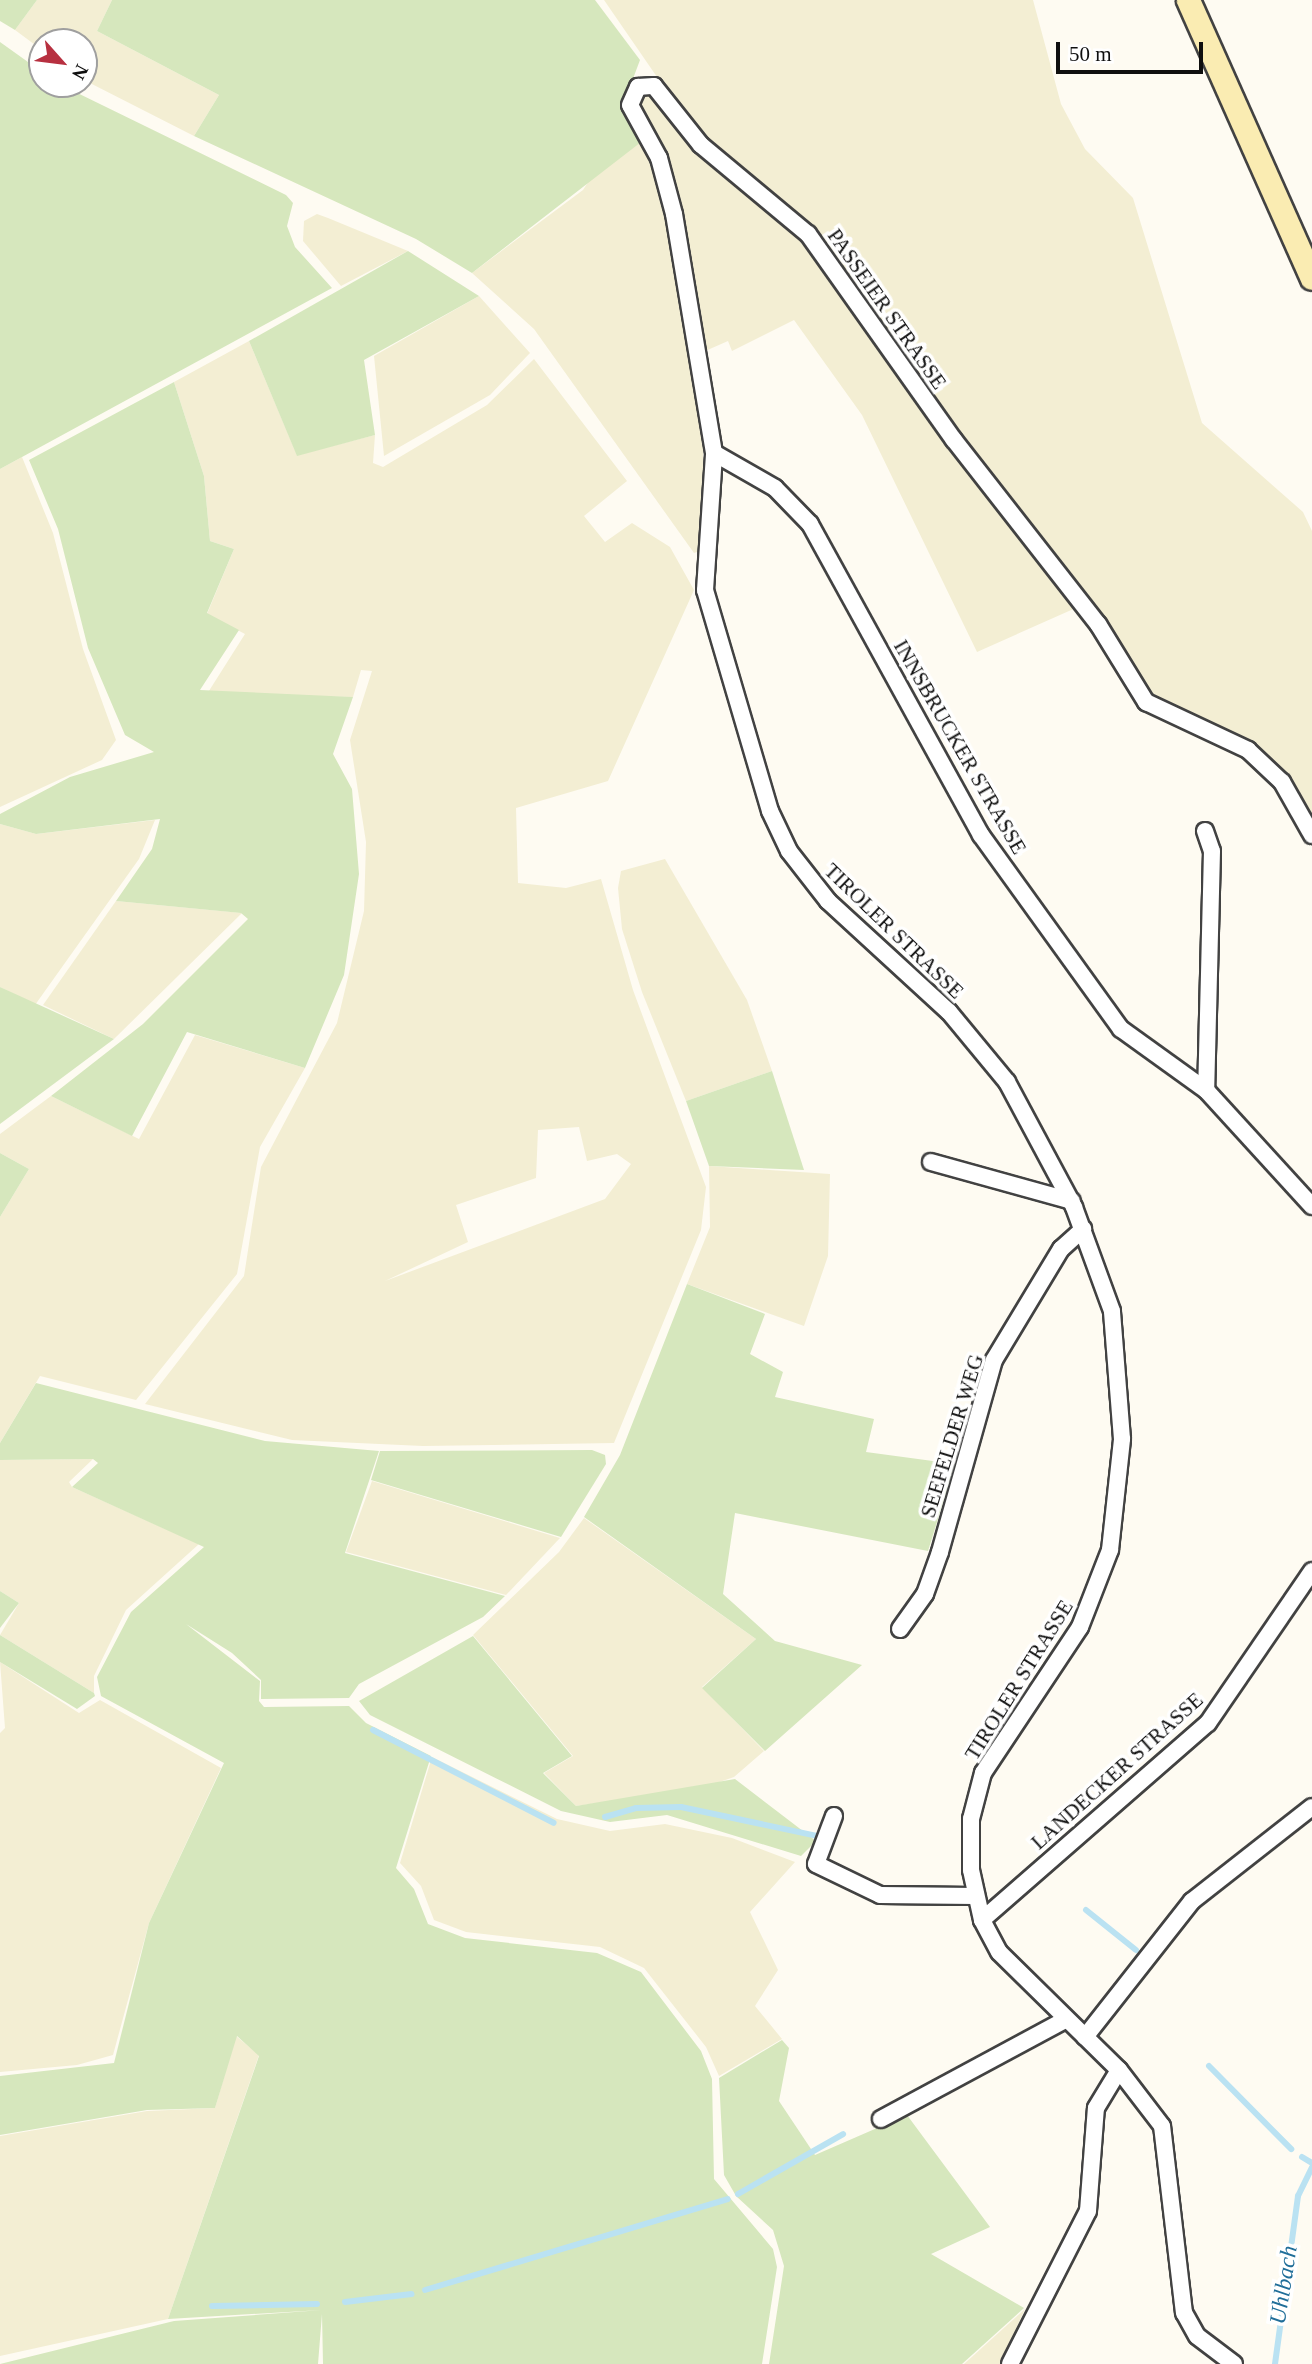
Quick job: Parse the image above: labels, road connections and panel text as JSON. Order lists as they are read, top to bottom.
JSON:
{
  "streets": {
    "street": [
      "PASSEIER STRASSE",
      "INNSBRUCKER STRASSE",
      "TIROLER STRASSE",
      "SEEFELDER WEG",
      "LANDECKER STRASSE"
    ]
  },
  "crossings": [
    ["PASSEIER STRASSE", "INNSBRUCKER STRASSE"],
    ["PASSEIER STRASSE", "TIROLER STRASSE"],
    ["TIROLER STRASSE", "SEEFELDER WEG"],
    ["TIROLER STRASSE", "LANDECKER STRASSE"]
  ],
  "water": ["Uhlbach"],
  "scale_bar": "50 m",
  "north": "bottom right"
}
